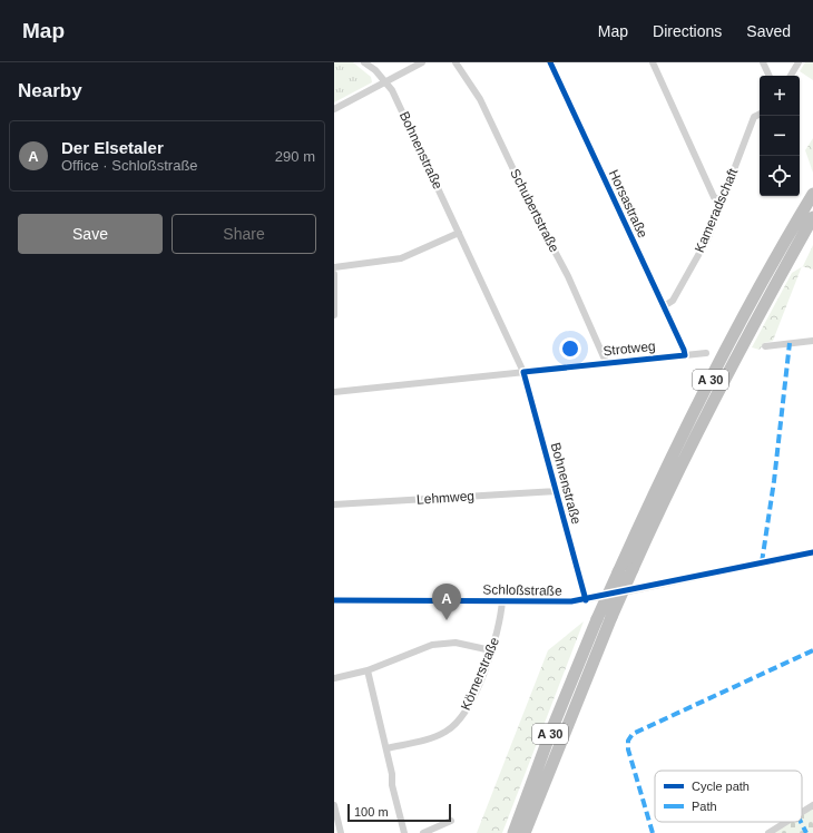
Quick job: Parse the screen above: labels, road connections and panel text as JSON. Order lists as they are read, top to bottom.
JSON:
{
  "streets": {
    "highway": ["A 30"],
    "street": [
      "Bohnenstraße",
      "Horsastraße",
      "Schubertstraße",
      "Kameradschaft",
      "Strotweg",
      "Lehmweg",
      "Schloßstraße",
      "Körnerstraße"
    ]
  },
  "crossings": [
    ["Bohnenstraße", "Strotweg"],
    ["Bohnenstraße", "Lehmweg"],
    ["Bohnenstraße", "Schloßstraße"],
    ["Horsastraße", "Kameradschaft"],
    ["Horsastraße", "Strotweg"],
    ["Schubertstraße", "Strotweg"],
    ["Schloßstraße", "Körnerstraße"]
  ],
  "legend": ["Cycle path", "Path"],
  "scale_bar": "100 m",
  "page": {
    "header": "Map",
    "nav": ["Map", "Directions", "Saved"],
    "heading": "Nearby",
    "map_buttons": ["+", "−"],
    "list": [
      {
        "mark": "A",
        "name": "Der Elsetaler",
        "note": "Office · Schloßstraße",
        "value": "290 m"
      }
    ],
    "buttons": ["Save", "Share"],
    "pins": "A",
    "scale": "100 m"
  }
}
